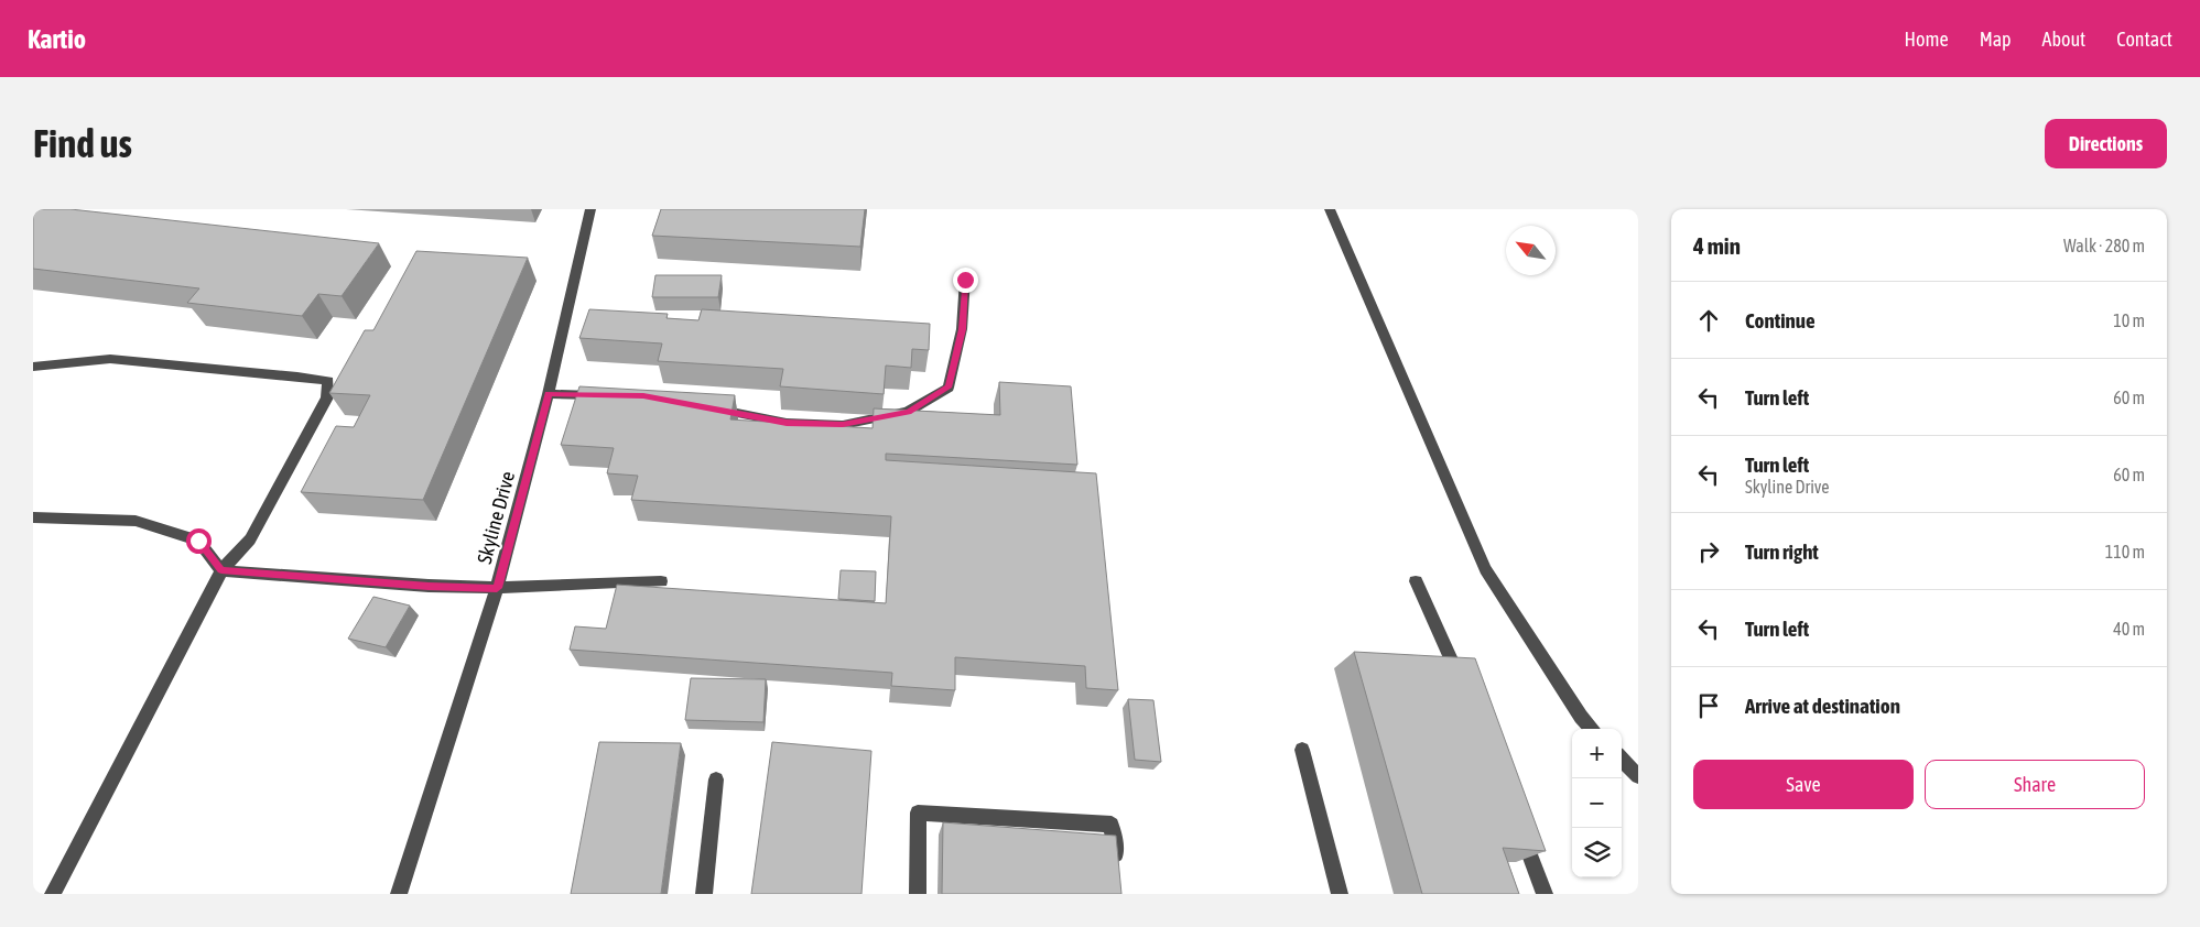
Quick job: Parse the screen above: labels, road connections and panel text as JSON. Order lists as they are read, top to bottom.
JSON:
{
  "streets": {
    "street": ["Skyline Drive"]
  },
  "north": "top left",
  "page": {
    "header": "Kartio",
    "nav": [
      "Home",
      "Map",
      "About",
      "Contact"
    ],
    "buttons": [
      "Directions",
      ["Save", "Share"]
    ],
    "title": "Find us",
    "heading": ["4 min", "Walk · 280 m"],
    "list": [
      ["Continue", "10 m"],
      ["Turn left", "60 m"],
      ["Turn left", "Skyline Drive", "60 m"],
      ["Turn right", "110 m"],
      ["Turn left", "40 m"],
      "Arrive at destination"
    ],
    "map_buttons": ["+", "−"]
  }
}
